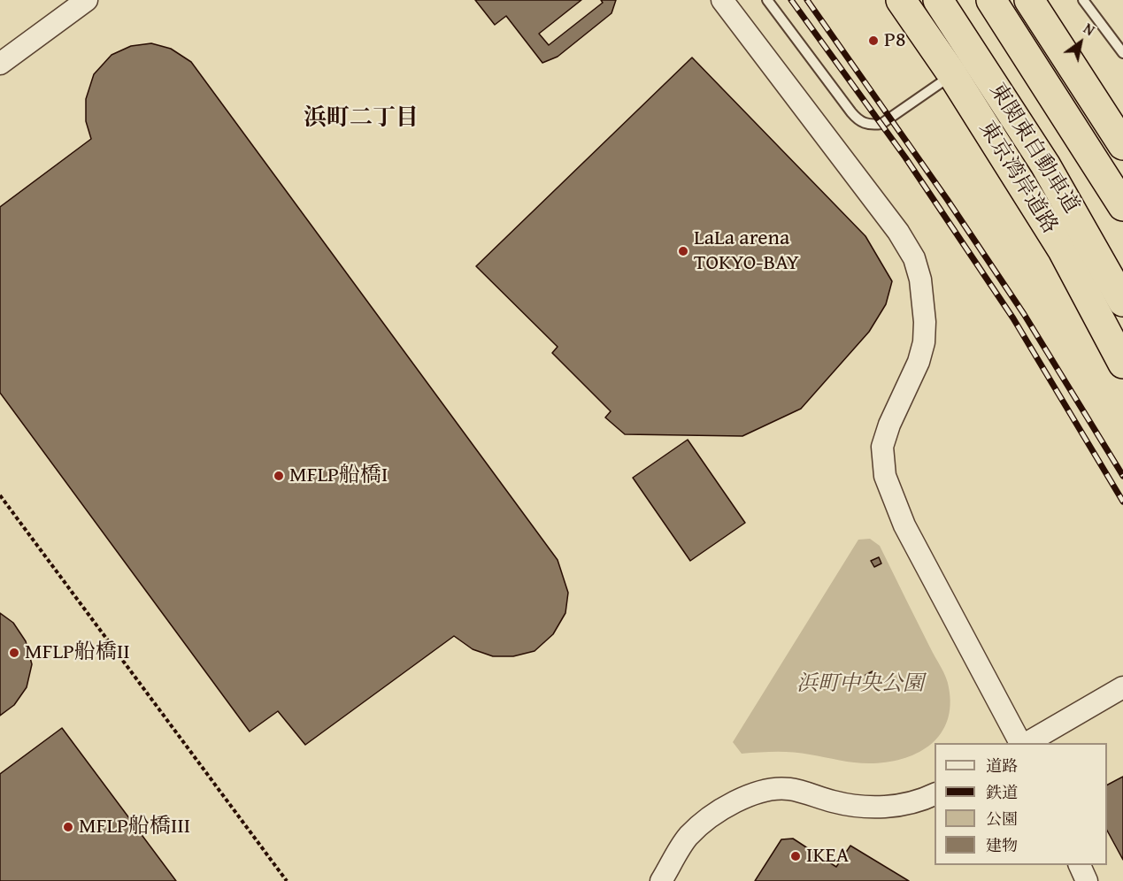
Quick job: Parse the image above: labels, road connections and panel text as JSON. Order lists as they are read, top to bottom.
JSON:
{
  "streets": {
    "highway": ["東関東自動車道", "東京湾岸道路"]
  },
  "districts": ["浜町二丁目"],
  "parks": ["浜町中央公園"],
  "places": [
    "P8",
    "LaLa arena TOKYO-BAY",
    "MFLP船橋Ⅰ",
    "MFLP船橋Ⅱ",
    "MFLP船橋Ⅲ",
    "IKEA"
  ],
  "legend": [
    "道路",
    "鉄道",
    "公園",
    "建物"
  ],
  "north": "top right"
}
